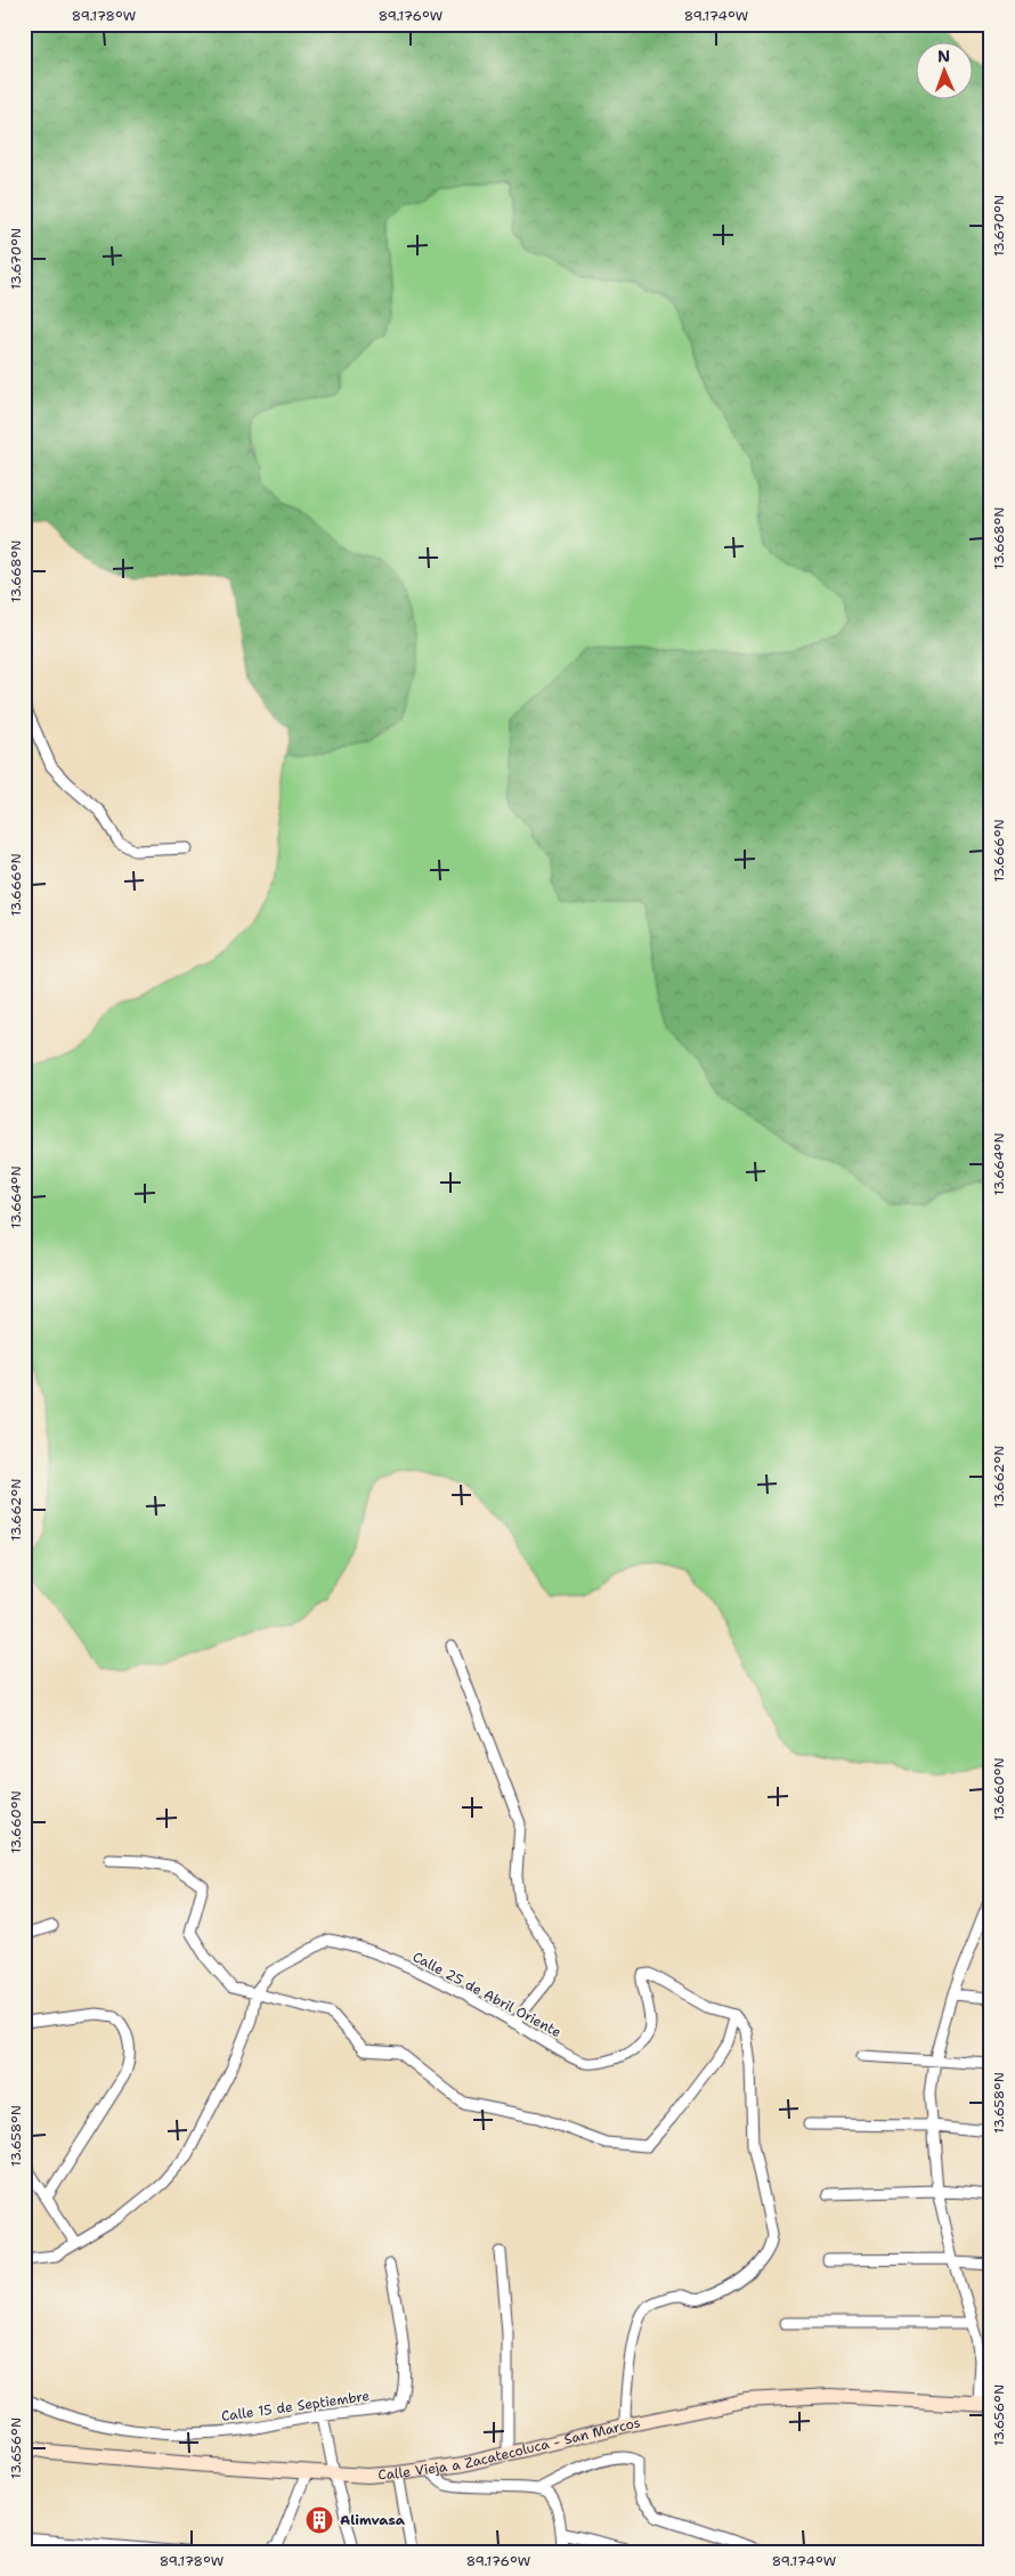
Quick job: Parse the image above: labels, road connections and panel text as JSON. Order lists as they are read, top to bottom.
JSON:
{
  "streets": {
    "main road": ["Calle Vieja a Zacatecoluca - San Marcos"],
    "street": ["Calle 25 de Abril Oriente", "Calle 15 de Septiembre"]
  },
  "places": {
    "building": ["Alimvasa"]
  },
  "north": "top",
  "coordinates": [
    "89.178°W",
    "89.176°W",
    "89.174°W",
    "13.670°N",
    "13.668°N",
    "13.666°N",
    "13.664°N",
    "13.662°N",
    "13.660°N",
    "13.658°N",
    "13.656°N"
  ]
}
